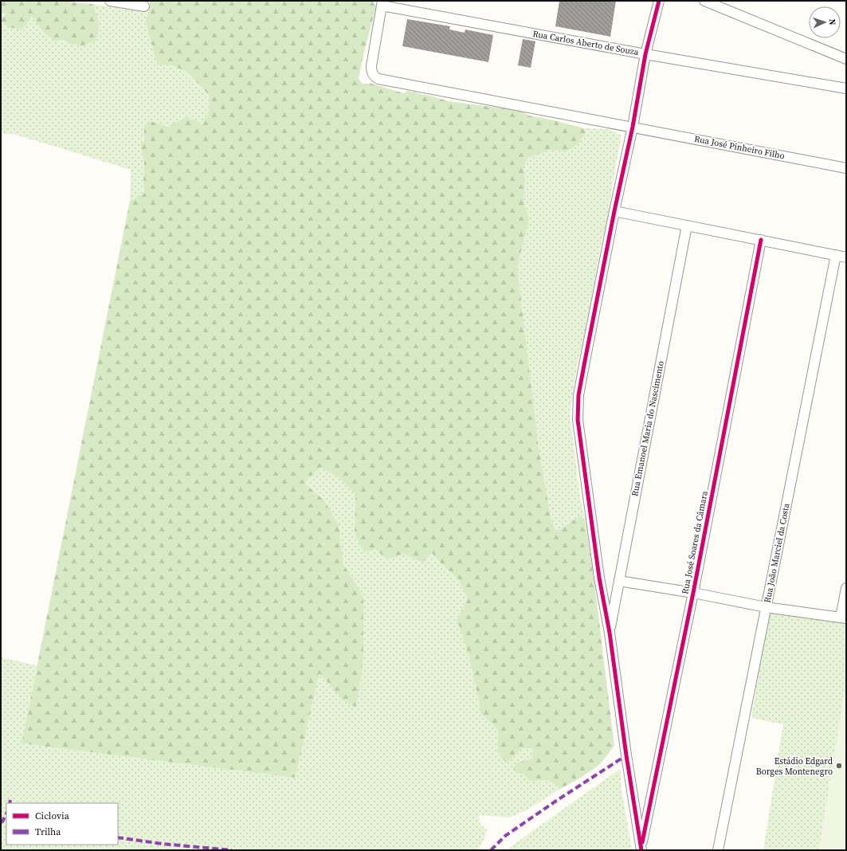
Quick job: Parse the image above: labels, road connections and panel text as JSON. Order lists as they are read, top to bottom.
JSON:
{
  "streets": {
    "street": [
      "Rua Carlos Aberto de Souza",
      "Rua José Pinheiro Filho",
      "Rua Emanoel Maria do Nascimento",
      "Rua José Soares da Câmara",
      "Rua João Marciel da Costa"
    ]
  },
  "crossings": [
    ["Rua Carlos Aberto de Souza", "Rua José Pinheiro Filho"]
  ],
  "places": ["Estádio Edgard Borges Montenegro"],
  "legend": ["Ciclovia", "Trilha"],
  "north": "right"
}
